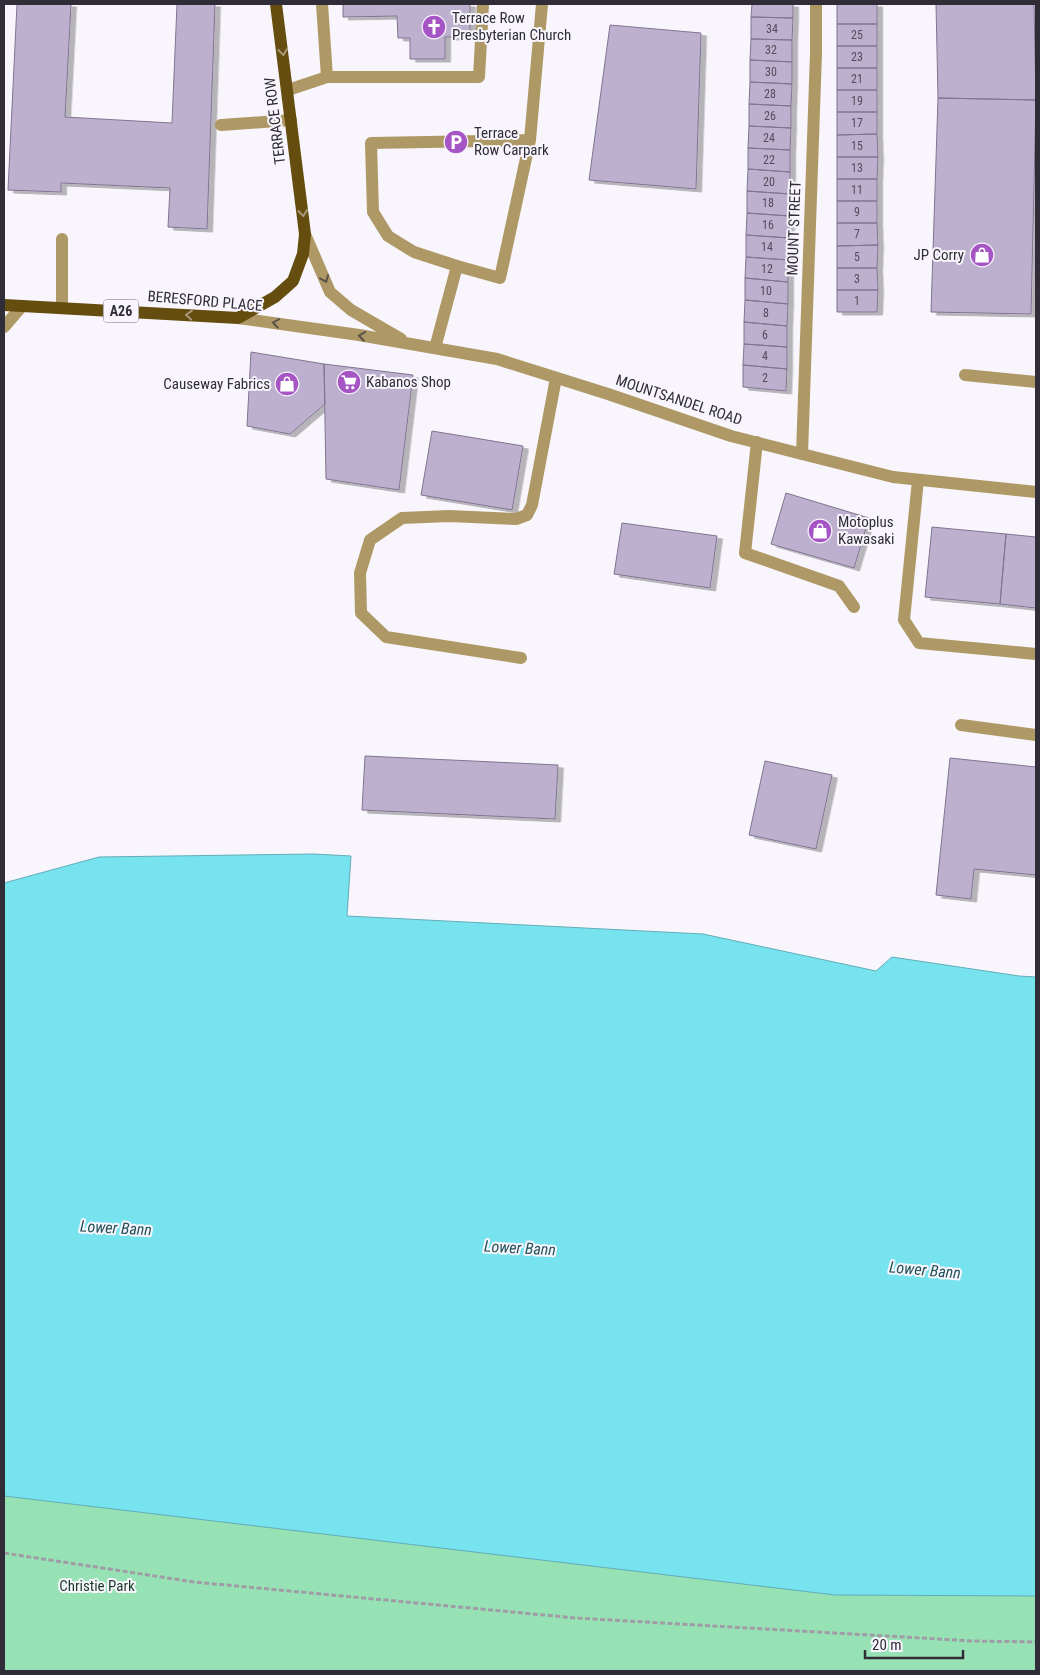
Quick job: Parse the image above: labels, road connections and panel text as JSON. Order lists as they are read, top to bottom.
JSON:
{
  "streets": {
    "main road": ["TERRACE ROW", "BERESFORD PLACE", "A26"],
    "street": ["MOUNT STREET", "MOUNTSANDEL ROAD"]
  },
  "crossings": [
    ["TERRACE ROW", "BERESFORD PLACE"],
    ["TERRACE ROW", "MOUNTSANDEL ROAD"],
    ["MOUNT STREET", "MOUNTSANDEL ROAD"],
    ["BERESFORD PLACE", "MOUNTSANDEL ROAD"]
  ],
  "one_way": ["TERRACE ROW", "BERESFORD PLACE"],
  "water": ["Lower Bann"],
  "parks": ["Christie Park"],
  "places": {
    "church": ["Terrace Row Presbyterian Church"],
    "parking": ["Terrace Row Carpark"],
    "shop": ["JP Corry", "Causeway Fabrics", "Motoplus Kawasaki"],
    "supermarket": ["Kabanos Shop"]
  },
  "house_numbers": [
    "34",
    "25",
    "32",
    "23",
    "30",
    "21",
    "28",
    "19",
    "26",
    "17",
    "24",
    "15",
    "22",
    "13",
    "20",
    "11",
    "18",
    "9",
    "16",
    "7",
    "14",
    "5",
    "12",
    "3",
    "10",
    "1",
    "8",
    "6",
    "4",
    "2"
  ],
  "scale_bar": "20 m"
}
